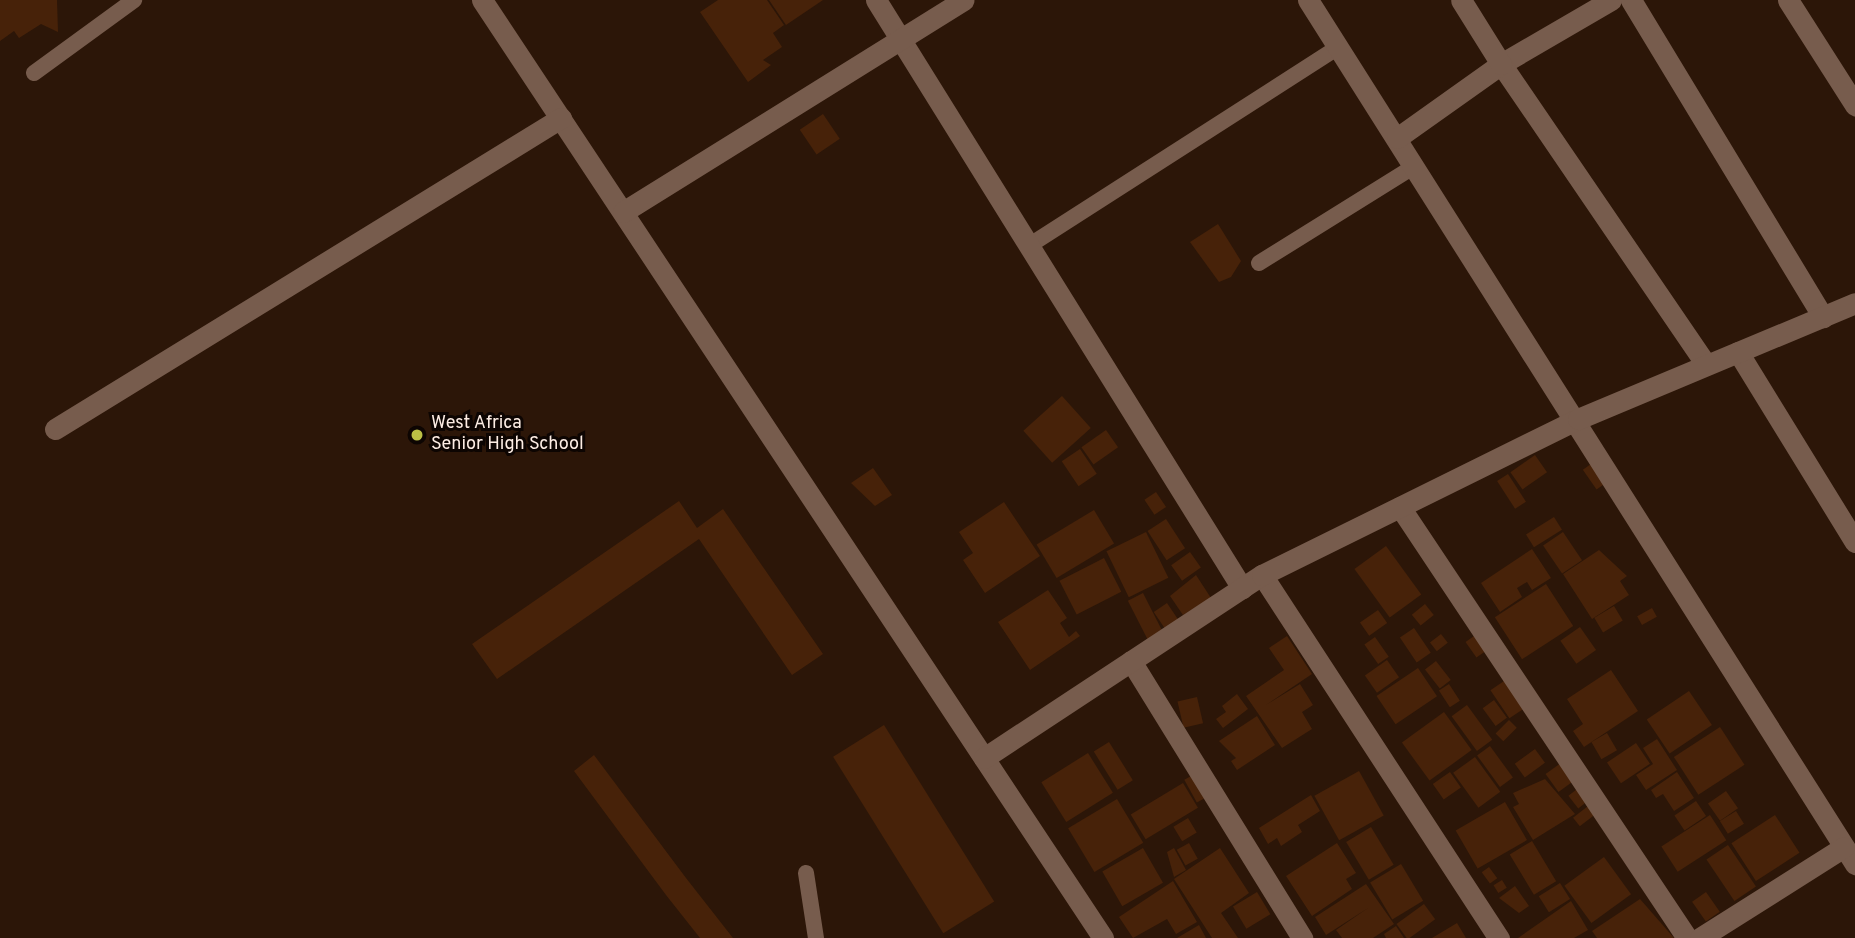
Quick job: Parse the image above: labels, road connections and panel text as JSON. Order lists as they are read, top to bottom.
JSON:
{
  "places": ["West Africa Senior High School"]
}
